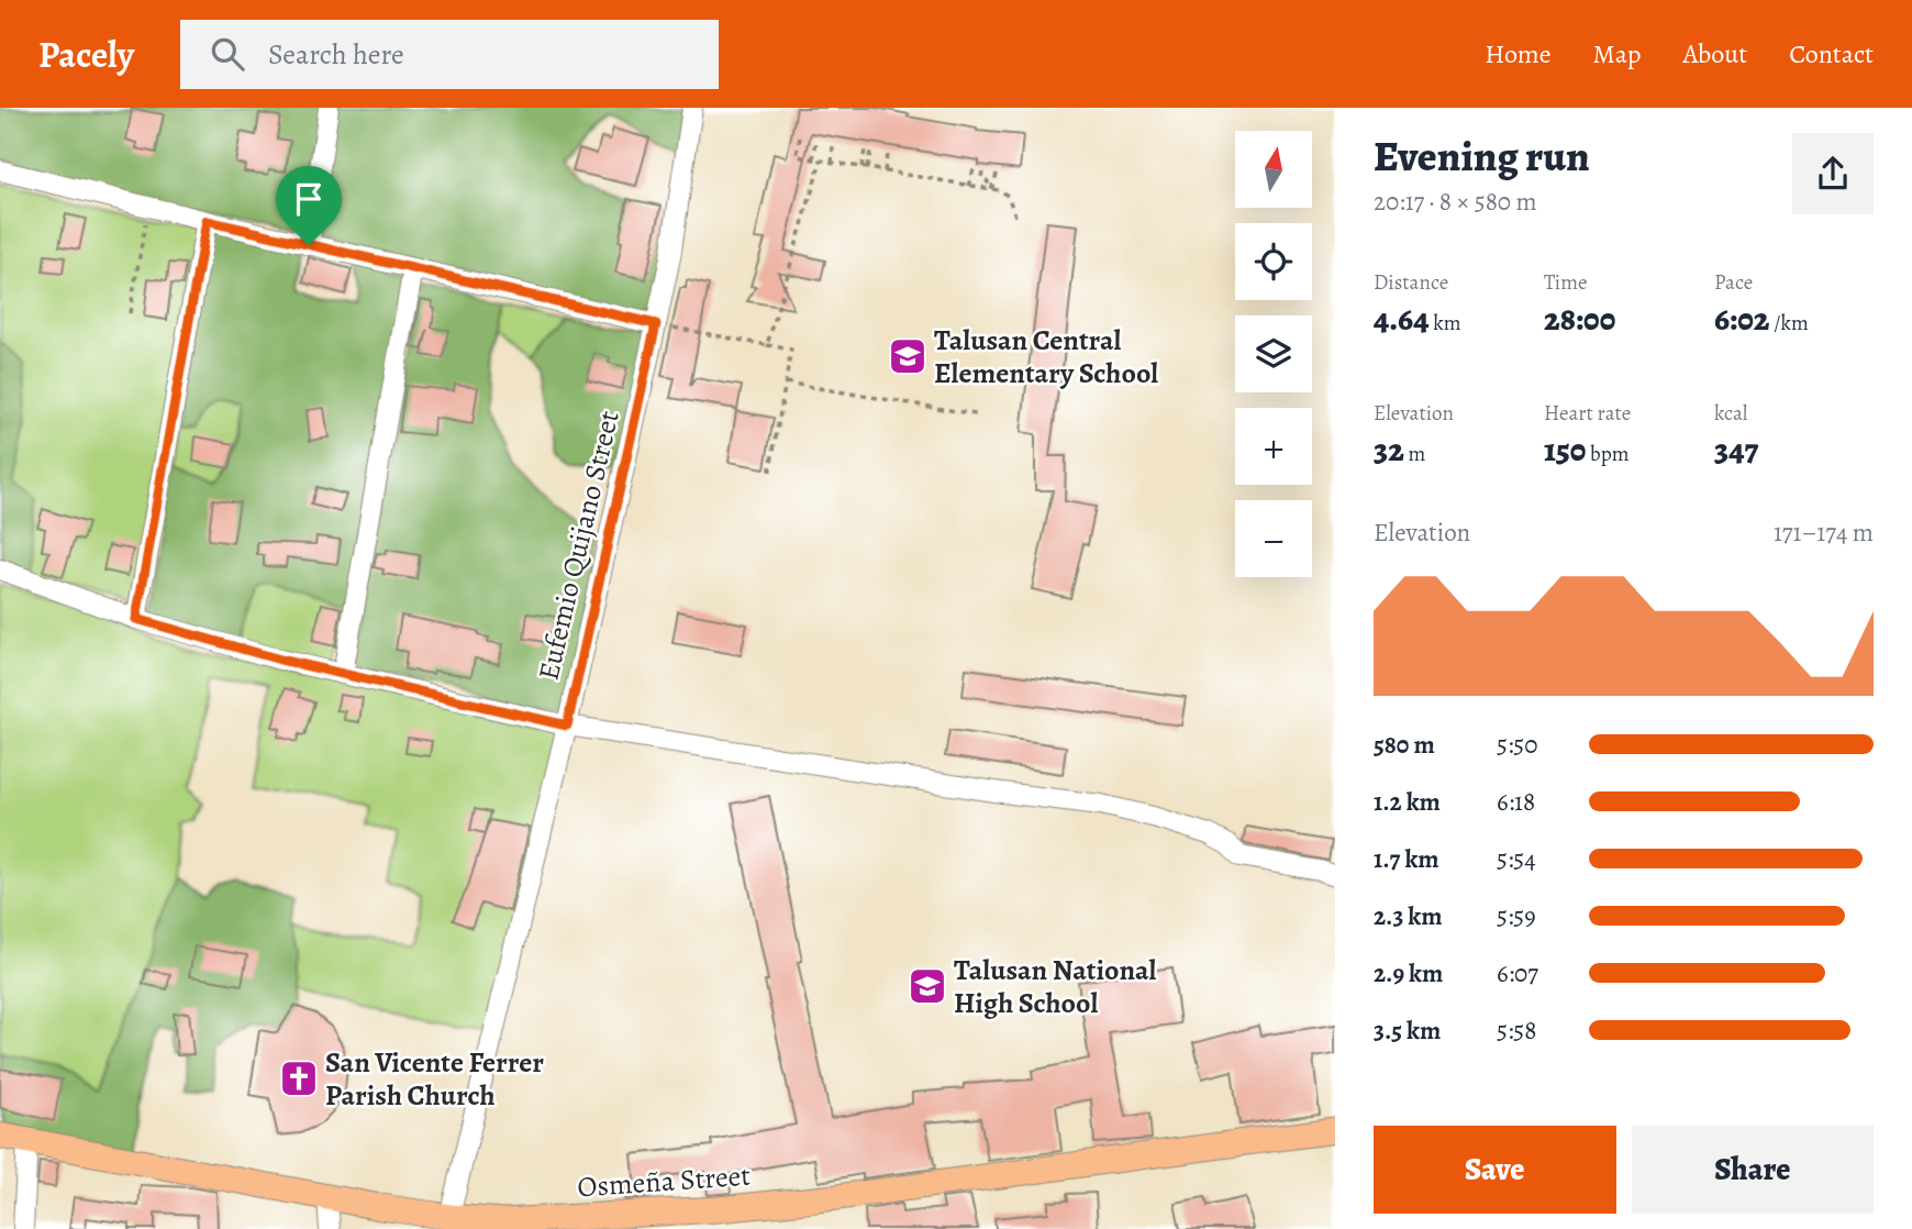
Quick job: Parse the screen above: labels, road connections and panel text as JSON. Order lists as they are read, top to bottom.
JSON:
{
  "streets": {
    "main road": ["Osmeña Street"],
    "street": ["Eufemio Quijano Street"]
  },
  "crossings": [
    ["Eufemio Quijano Street", "Osmeña Street"]
  ],
  "places": {
    "school or university": ["Talusan Central Elementary School", "Talusan National High School"],
    "church": ["San Vicente Ferrer Parish Church"]
  },
  "north": "top",
  "page": {
    "header": "Pacely",
    "search": "Search here",
    "nav": [
      "Home",
      "Map",
      "About",
      "Contact"
    ],
    "heading": ["Evening run", "20:17 · 8 × 580 m"],
    "map_buttons": ["+", "−"],
    "stats": [
      ["Distance", "4.64 km"],
      ["Time", "28:00"],
      ["Pace", "6:02 /km"],
      ["Elevation", "32 m"],
      ["Heart rate", "150 bpm"],
      ["kcal", "347"]
    ],
    "chart": ["Elevation", "171–174 m"],
    "list": [
      {
        "name": "580 m",
        "note": "5:50"
      },
      {
        "name": "1.2 km",
        "note": "6:18"
      },
      {
        "name": "1.7 km",
        "note": "5:54"
      },
      {
        "name": "2.3 km",
        "note": "5:59"
      },
      {
        "name": "2.9 km",
        "note": "6:07"
      },
      {
        "name": "3.5 km",
        "note": "5:58"
      }
    ],
    "buttons": ["Save", "Share"]
  }
}
